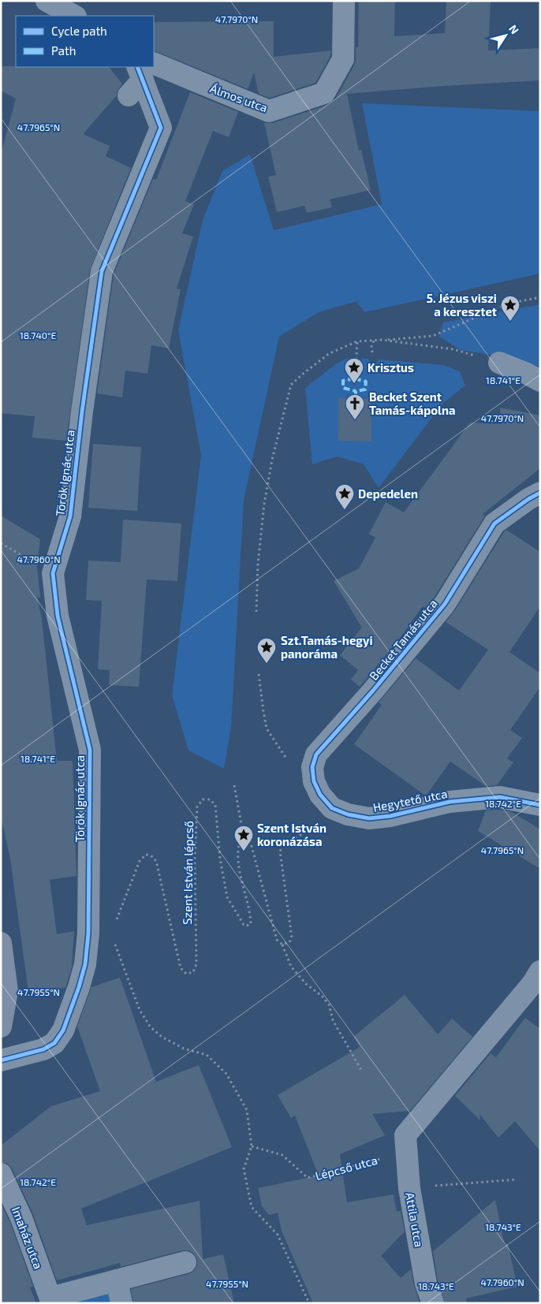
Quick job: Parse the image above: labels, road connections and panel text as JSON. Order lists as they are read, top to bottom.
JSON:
{
  "streets": {
    "street": [
      "Álmos utca",
      "Török Ignác utca",
      "Becket Tamás utca",
      "Hegytető utca",
      "Attila utca",
      "Imaház utca"
    ],
    "path": ["Szent István lépcső", "Lépcső utca"]
  },
  "crossings": [
    ["Álmos utca", "Török Ignác utca"],
    ["Becket Tamás utca", "Hegytető utca"],
    ["Lépcső utca", "Attila utca"]
  ],
  "places": {
    "place": [
      "5. Jézus viszi a keresztet",
      "Krisztus",
      "Depedelen",
      "Szt.Tamás-hegyi panoráma",
      "Szent István koronázása"
    ],
    "church": ["Becket Szent Tamás-kápolna"]
  },
  "legend": ["Cycle path", "Path"],
  "north": "top right",
  "coordinates": [
    "47.7970°N",
    "47.7965°N",
    "18.740°E",
    "18.741°E",
    "47.7960°N",
    "18.742°E",
    "47.7955°N",
    "18.743°E"
  ]
}
